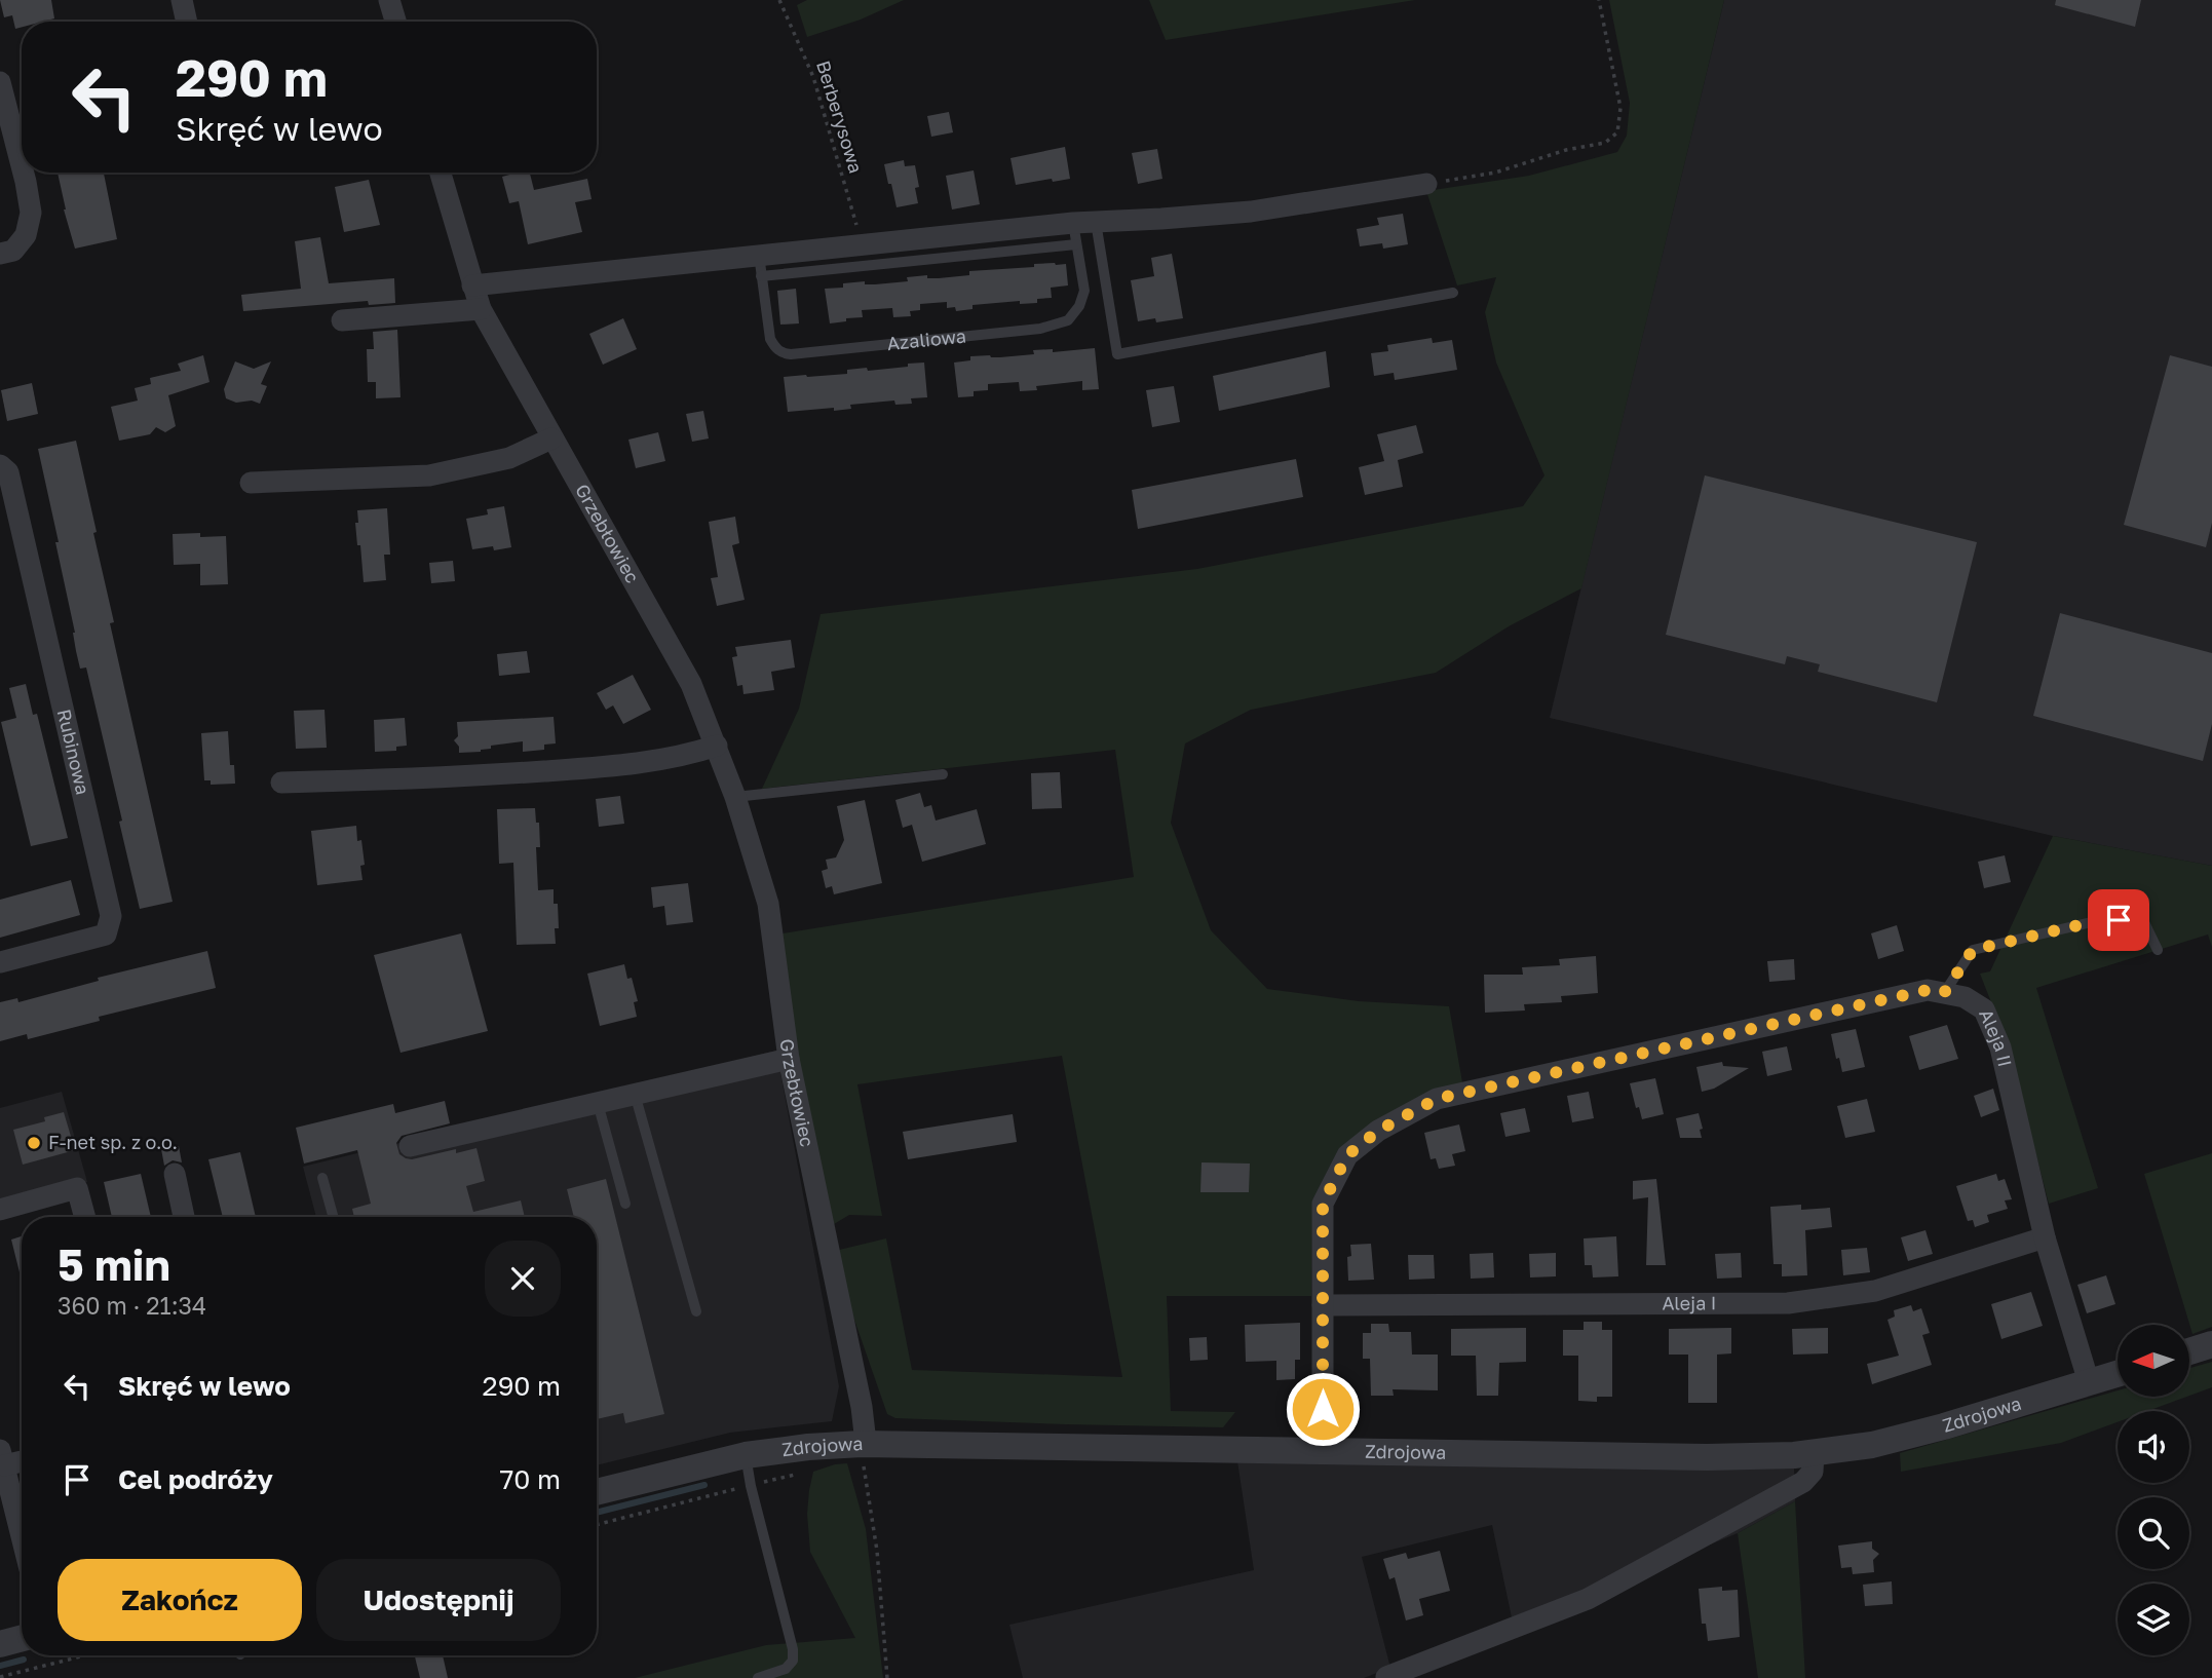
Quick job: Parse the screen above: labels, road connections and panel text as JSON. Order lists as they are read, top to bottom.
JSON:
{
  "streets": {
    "street": [
      "Grzebłowiec",
      "Rubinowa",
      "Aleja II",
      "Aleja I",
      "Zdrojowa"
    ],
    "lane": ["Azaliowa"],
    "path": ["Berberysowa"]
  },
  "crossings": [
    ["Grzebłowiec", "Zdrojowa"],
    ["Aleja II", "Aleja I"],
    ["Aleja II", "Zdrojowa"]
  ],
  "places": ["F-net sp. z o.o."],
  "north": "left",
  "page": {
    "turn": ["290 m", "Skręć w lewo"],
    "heading": ["5 min", "360 m · 21:34"],
    "list": [
      {
        "name": "Skręć w lewo",
        "value": "290 m"
      },
      {
        "name": "Cel podróży",
        "value": "70 m"
      }
    ],
    "buttons": ["Zakończ", "Udostępnij"]
  }
}
